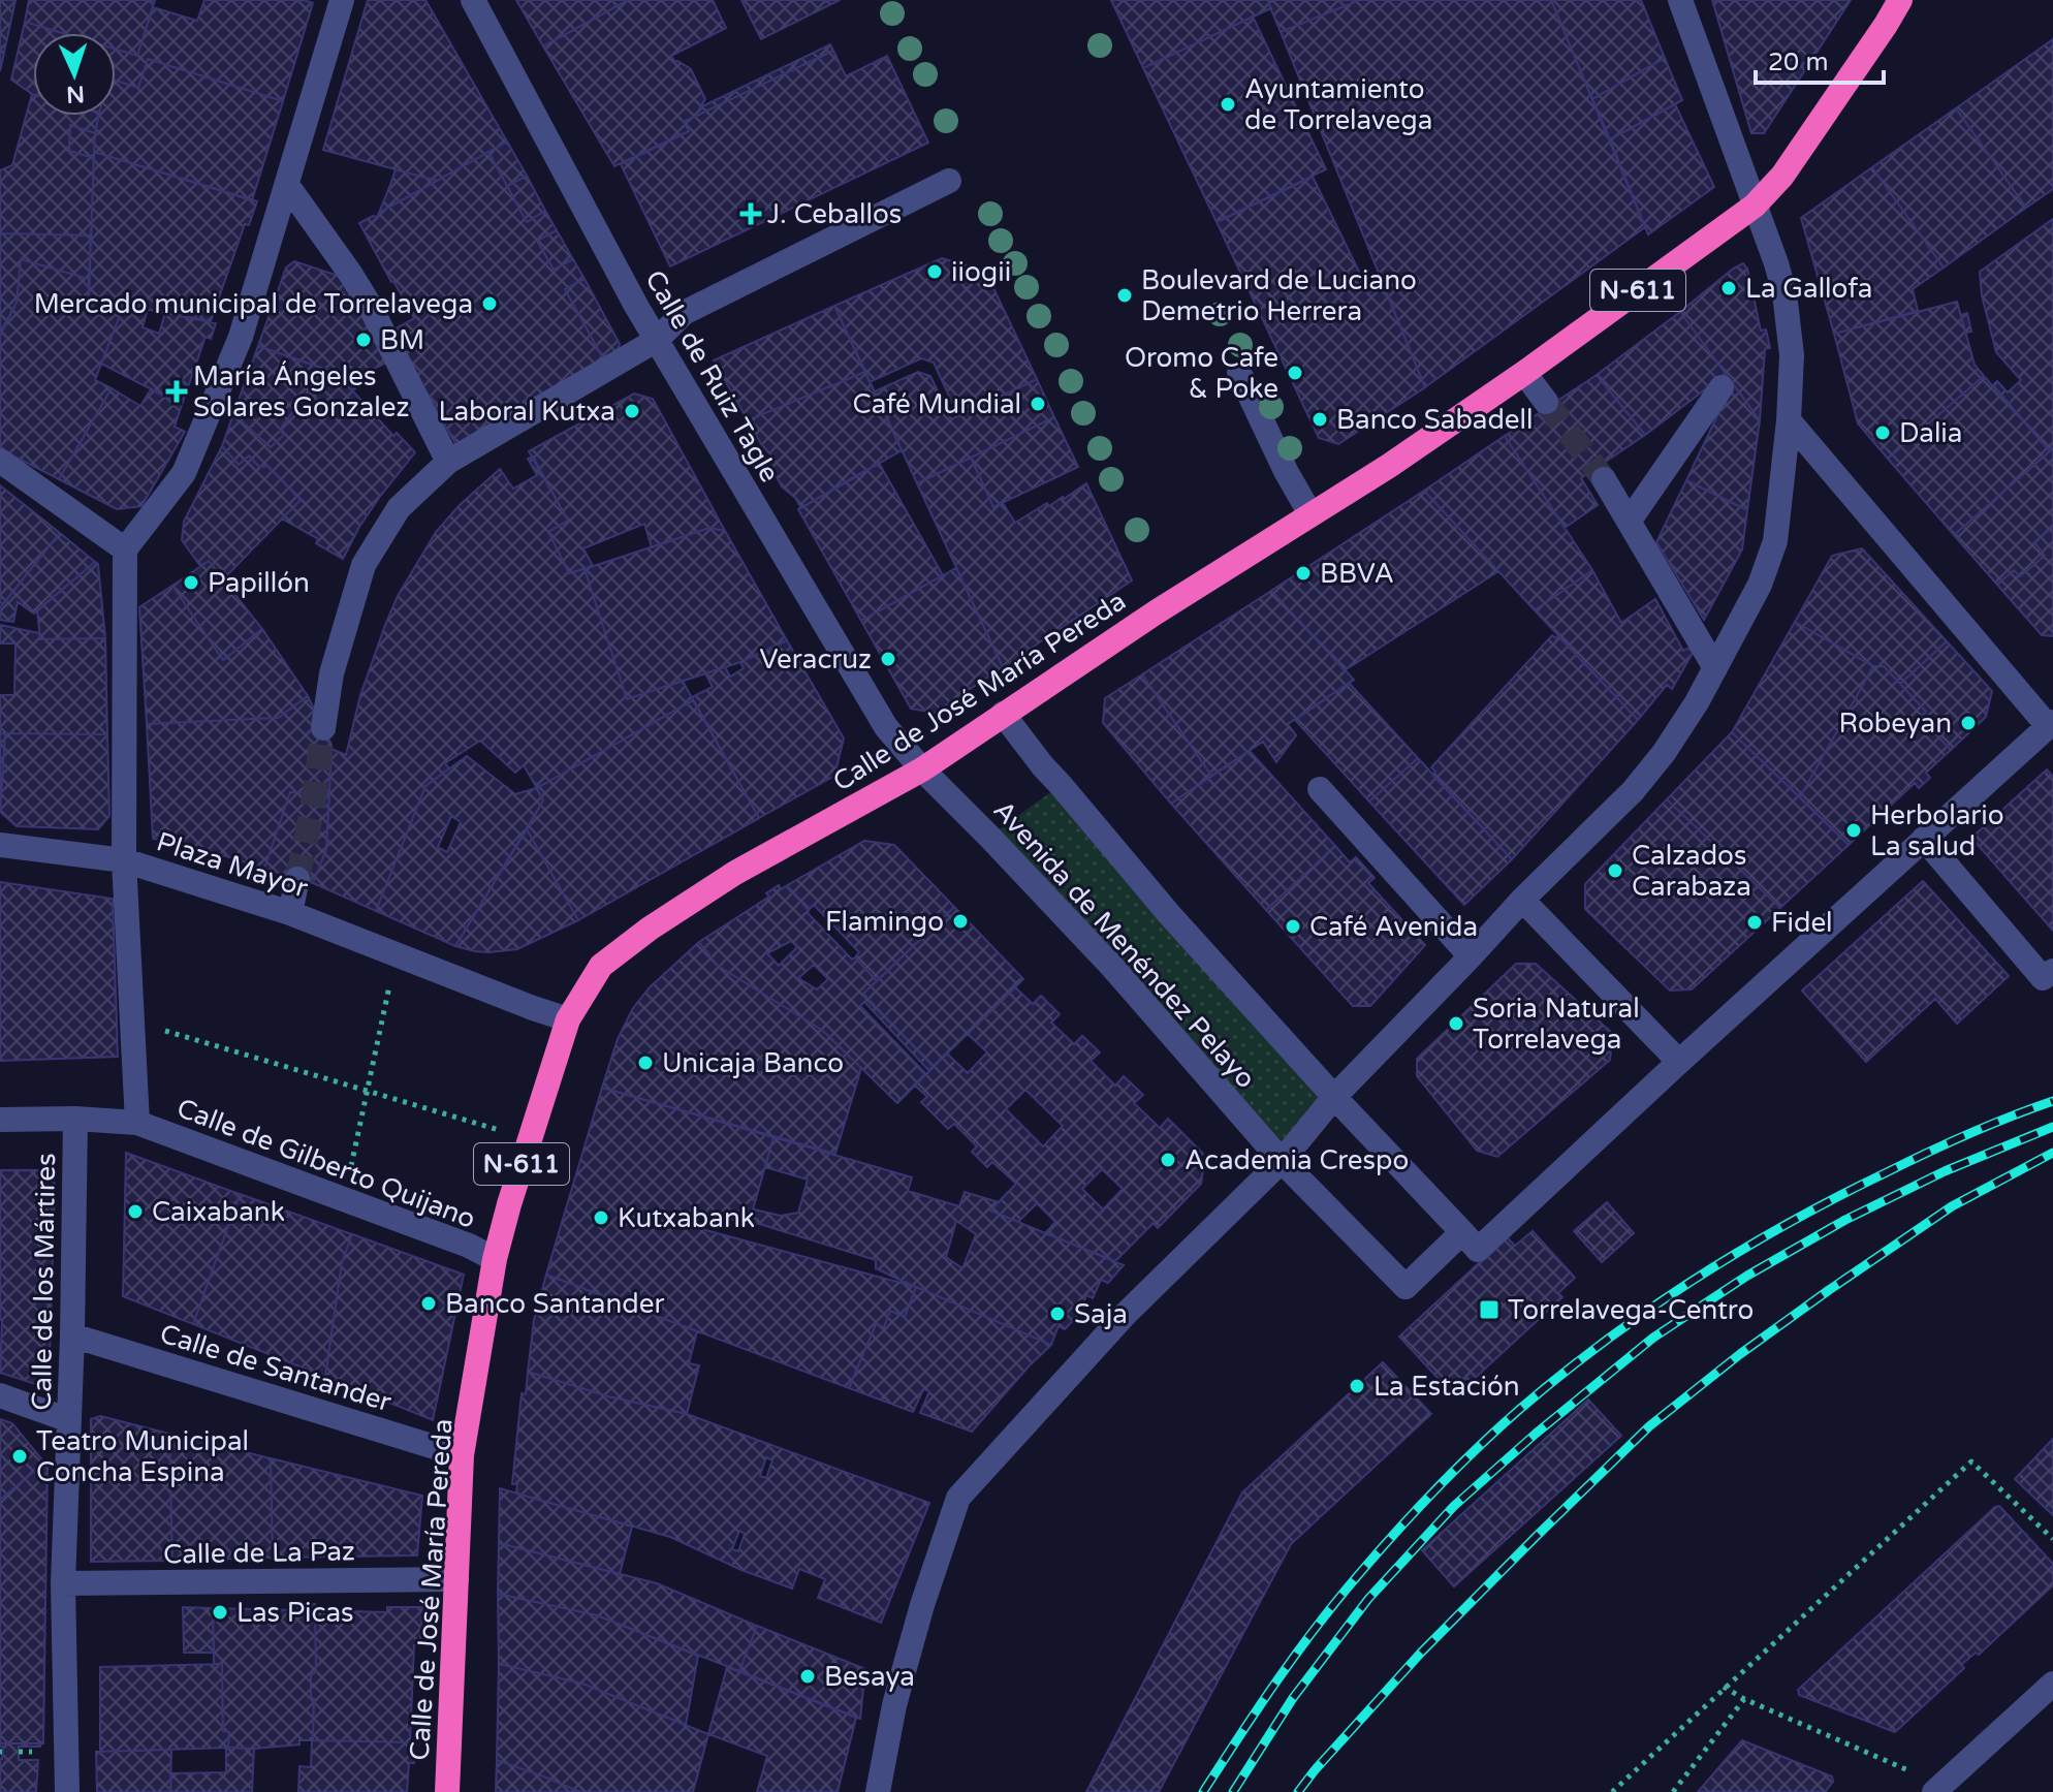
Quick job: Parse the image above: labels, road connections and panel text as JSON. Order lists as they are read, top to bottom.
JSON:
{
  "streets": {
    "highway": ["N-611", "Calle de José María Pereda"],
    "street": [
      "Calle de Ruiz Tagle",
      "Plaza Mayor",
      "Avenida de Menéndez Pelayo",
      "Calle de Gilberto Quijano",
      "Calle de los Mártires",
      "Calle de Santander",
      "Calle de La Paz"
    ]
  },
  "crossings": [
    ["Calle de Ruiz Tagle", "Calle de José María Pereda"],
    ["Calle de Ruiz Tagle", "Avenida de Menéndez Pelayo"],
    ["Calle de José María Pereda", "Plaza Mayor"],
    ["Calle de José María Pereda", "Avenida de Menéndez Pelayo"],
    ["Calle de José María Pereda", "Calle de Gilberto Quijano"],
    ["Calle de José María Pereda", "Calle de Santander"],
    ["Calle de José María Pereda", "Calle de La Paz"],
    ["Plaza Mayor", "Calle de Gilberto Quijano"],
    ["Calle de Gilberto Quijano", "Calle de los Mártires"],
    ["Calle de los Mártires", "Calle de Santander"],
    ["Calle de los Mártires", "Calle de La Paz"]
  ],
  "places": {
    "other": [
      "Ayuntamiento de Torrelavega",
      "iiogii",
      "La Gallofa",
      "Boulevard de Luciano Demetrio Herrera",
      "Mercado municipal de Torrelavega",
      "BM",
      "Oromo Cafe & Poke",
      "Café Mundial",
      "Laboral Kutxa",
      "Banco Sabadell",
      "Dalia",
      "BBVA",
      "Papillón",
      "Veracruz",
      "Robeyan",
      "Herbolario La salud",
      "Calzados Carabaza",
      "Flamingo",
      "Fidel",
      "Café Avenida",
      "Soria Natural Torrelavega",
      "Unicaja Banco",
      "Academia Crespo",
      "Caixabank",
      "Kutxabank",
      "Banco Santander",
      "Saja",
      "La Estación",
      "Teatro Municipal Concha Espina",
      "Las Picas",
      "Besaya"
    ],
    "health": ["J. Ceballos", "María Ángeles Solares Gonzalez"],
    "transit": ["Torrelavega-Centro"]
  },
  "scale_bar": "20 m",
  "north": "bottom"
}
